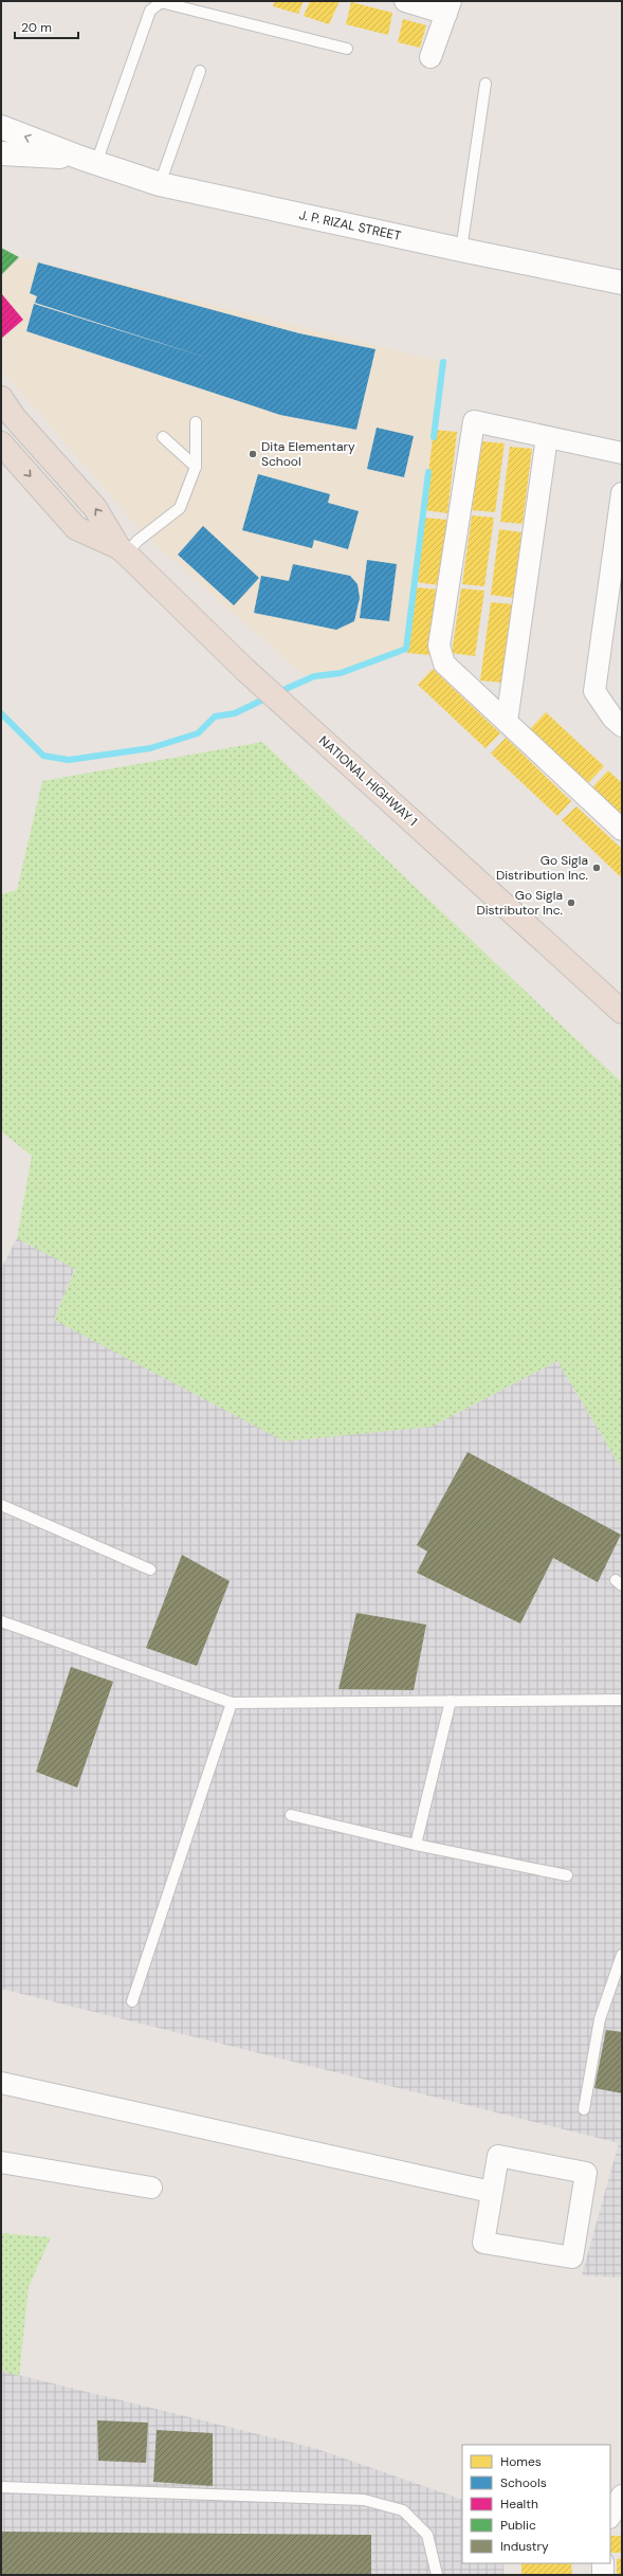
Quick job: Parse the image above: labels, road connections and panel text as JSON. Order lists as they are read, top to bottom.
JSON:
{
  "streets": {
    "highway": ["NATIONAL HIGHWAY 1"],
    "main road": ["J. P. RIZAL STREET"]
  },
  "places": ["Dita Elementary School", "Go Sigla Distribution Inc.", "Go Sigla Distributor Inc."],
  "legend": [
    "Homes",
    "Schools",
    "Health",
    "Public",
    "Industry"
  ],
  "scale_bar": "20 m"
}
